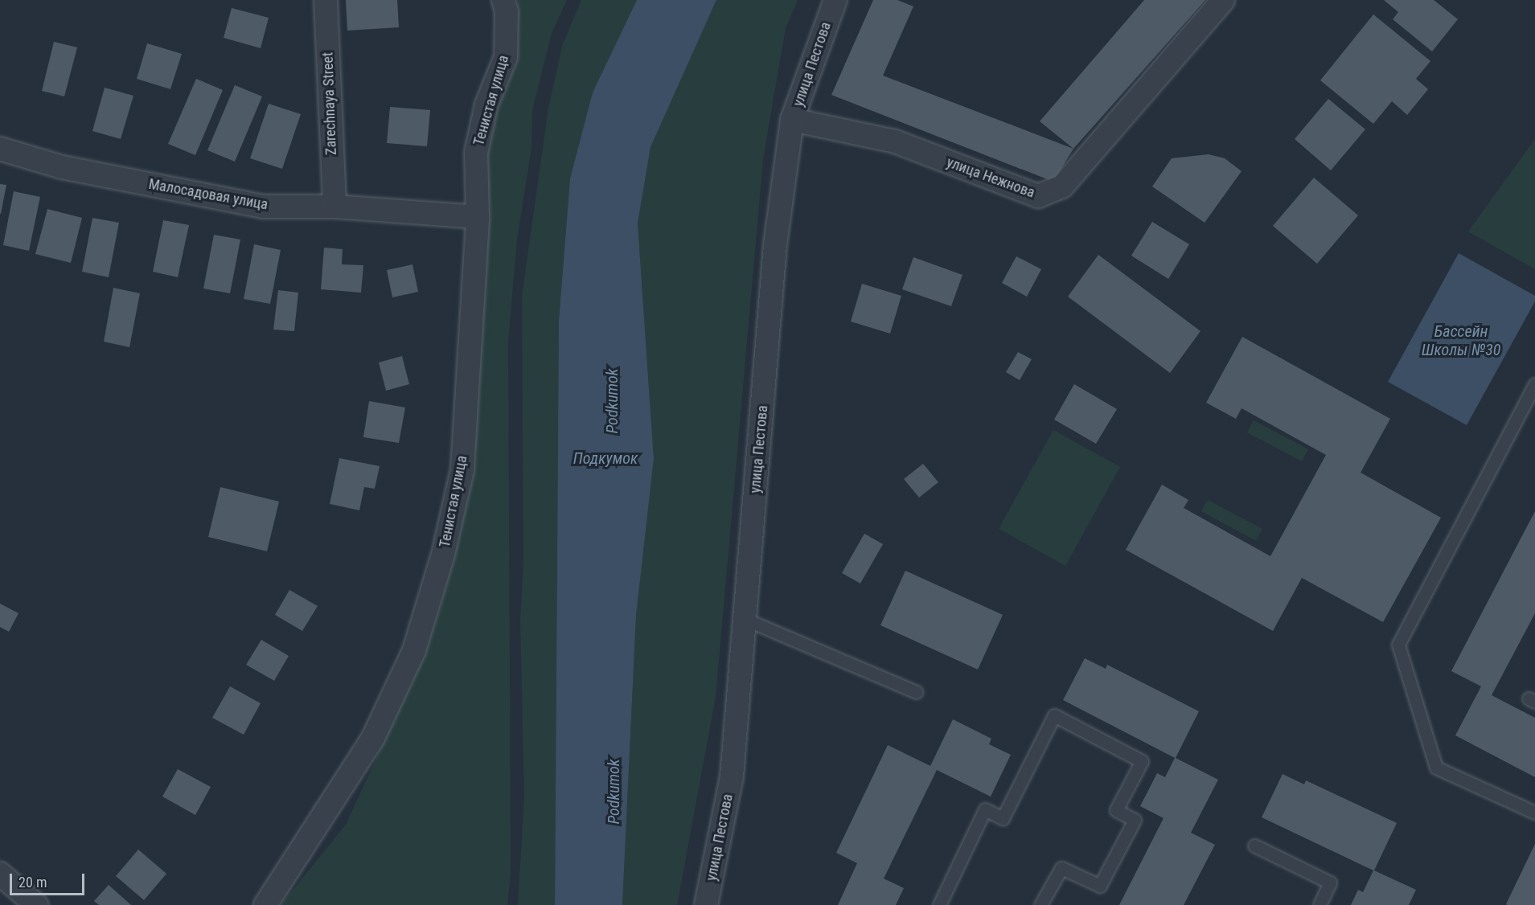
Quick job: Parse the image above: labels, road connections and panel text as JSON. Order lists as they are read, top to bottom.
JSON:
{
  "streets": {
    "street": [
      "улица Пестова",
      "Тенистая улица",
      "Zarechnaya Street",
      "улица Нежнова",
      "Малосадовая улица"
    ]
  },
  "crossings": [
    ["улица Пестова", "улица Нежнова"],
    ["Тенистая улица", "Малосадовая улица"],
    ["Zarechnaya Street", "Малосадовая улица"]
  ],
  "water": ["Бассейн Школы №30", "Podkumok", "Подкумок"],
  "scale_bar": "20 m"
}
